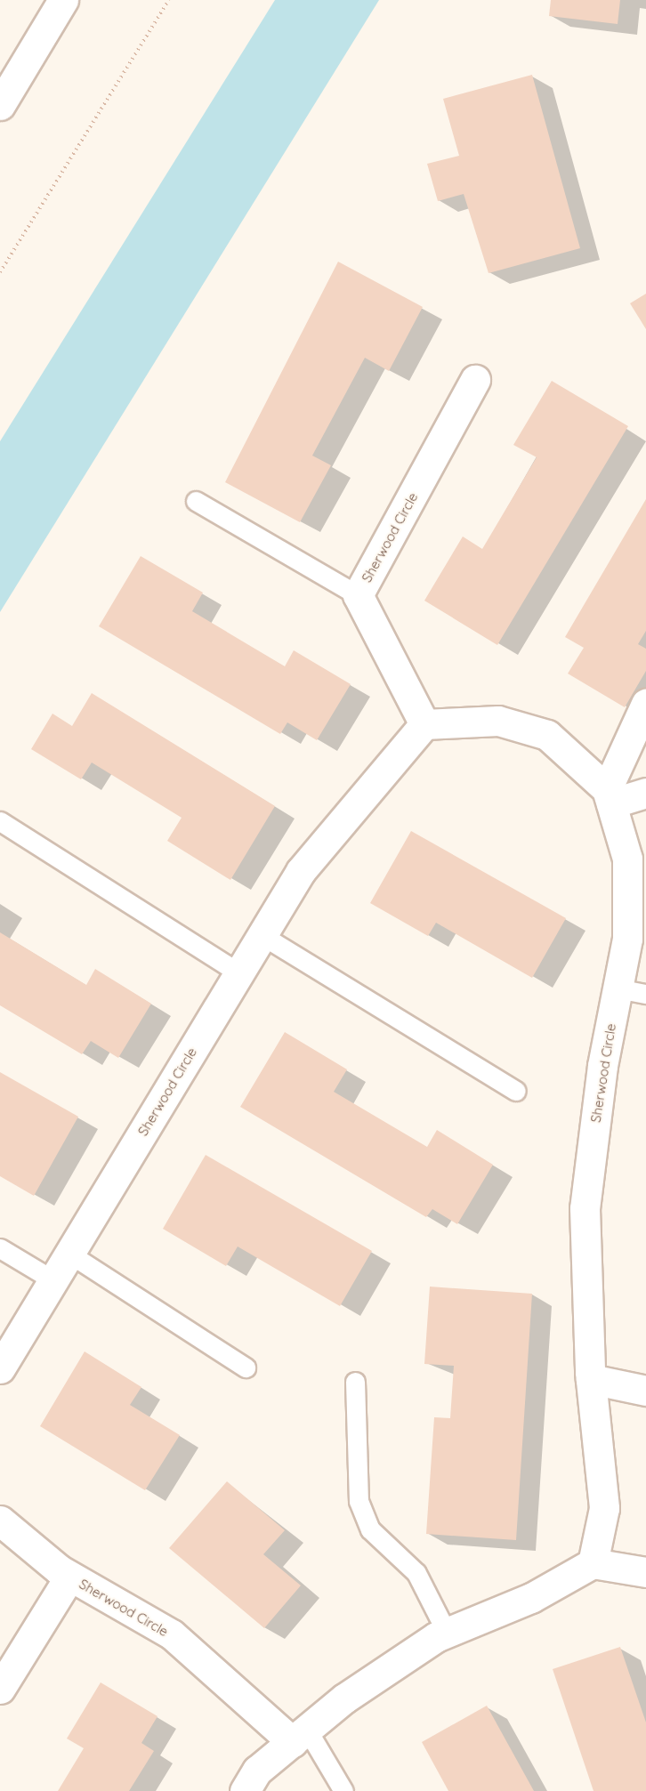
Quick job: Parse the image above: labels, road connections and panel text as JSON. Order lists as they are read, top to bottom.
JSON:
{
  "streets": {
    "street": ["Sherwood Circle"]
  }
}
